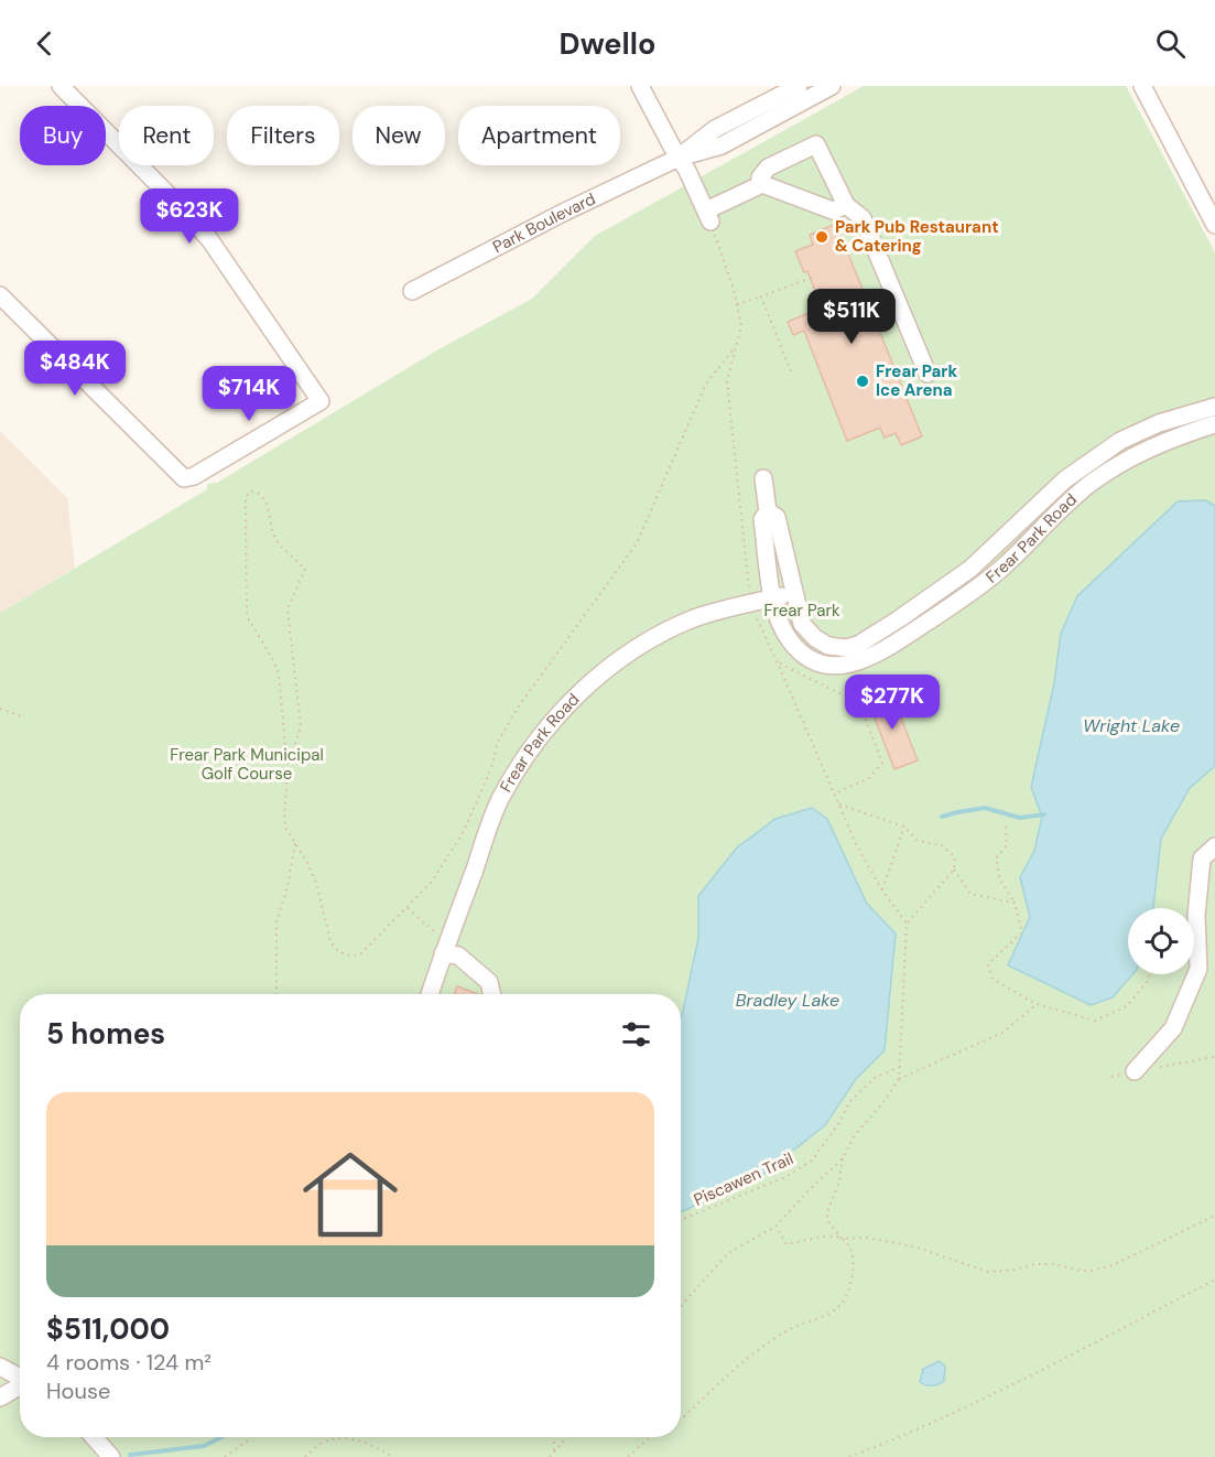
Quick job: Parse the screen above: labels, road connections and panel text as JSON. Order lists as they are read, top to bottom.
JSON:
{
  "streets": {
    "street": ["Park Boulevard", "Frear Park Road"],
    "path": ["Piscawen Trail"]
  },
  "water": ["Wright Lake", "Bradley Lake"],
  "parks": ["Frear Park", "Frear Park Municipal Golf Course"],
  "places": ["Park Pub Restaurant & Catering", "Frear Park Ice Arena"],
  "page": {
    "header": "Dwello",
    "chip": [
      "Buy",
      "Rent",
      "Filters",
      "New",
      "Apartment"
    ],
    "price": [
      "$623K",
      "$511K",
      "$484K",
      "$714K",
      "$277K"
    ],
    "heading": "5 homes",
    "list": [
      {
        "name": "$511,000",
        "note": "4 rooms · 124 m² · House"
      }
    ]
  }
}
